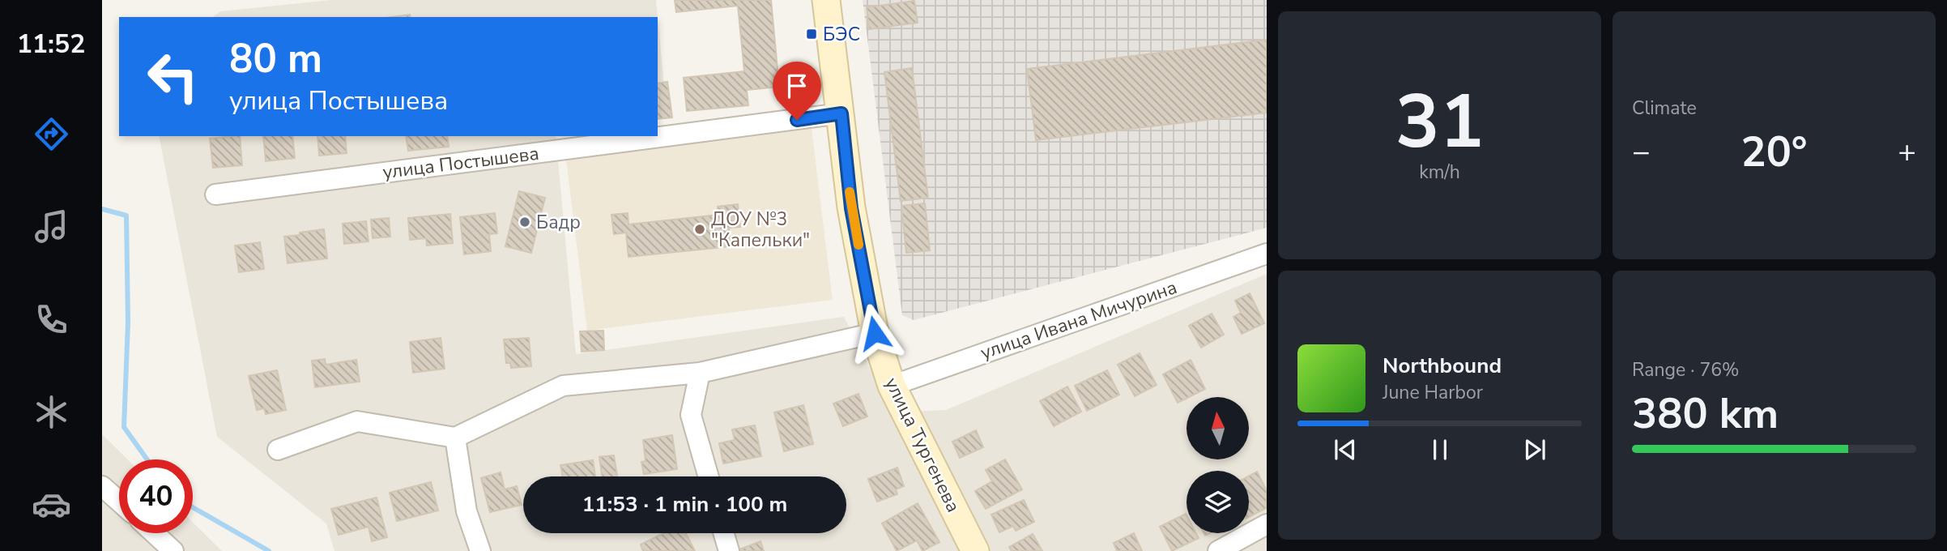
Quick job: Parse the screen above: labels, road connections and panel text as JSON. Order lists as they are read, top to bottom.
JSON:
{
  "streets": {
    "street": ["улица Постышева", "улица Ивана Мичурина", "улица Тургенева"]
  },
  "crossings": [
    ["улица Постышева", "улица Тургенева"],
    ["улица Ивана Мичурина", "улица Тургенева"]
  ],
  "places": {
    "transit": ["БЭС"],
    "other": ["Бадр", "ДОУ №3 \"Капельки\""]
  },
  "north": "top",
  "page": {
    "tabs": "11:52",
    "tile": [
      ["31", "km/h"],
      "Climate",
      ["Range · 76%", "380 km"]
    ],
    "turn": ["80 m", "улица Постышева"],
    "heat": ["−", "20°", "+"],
    "song": ["Northbound", "June Harbor"],
    "limit": "40",
    "trip": "11:53 · 1 min · 100 m"
  }
}
